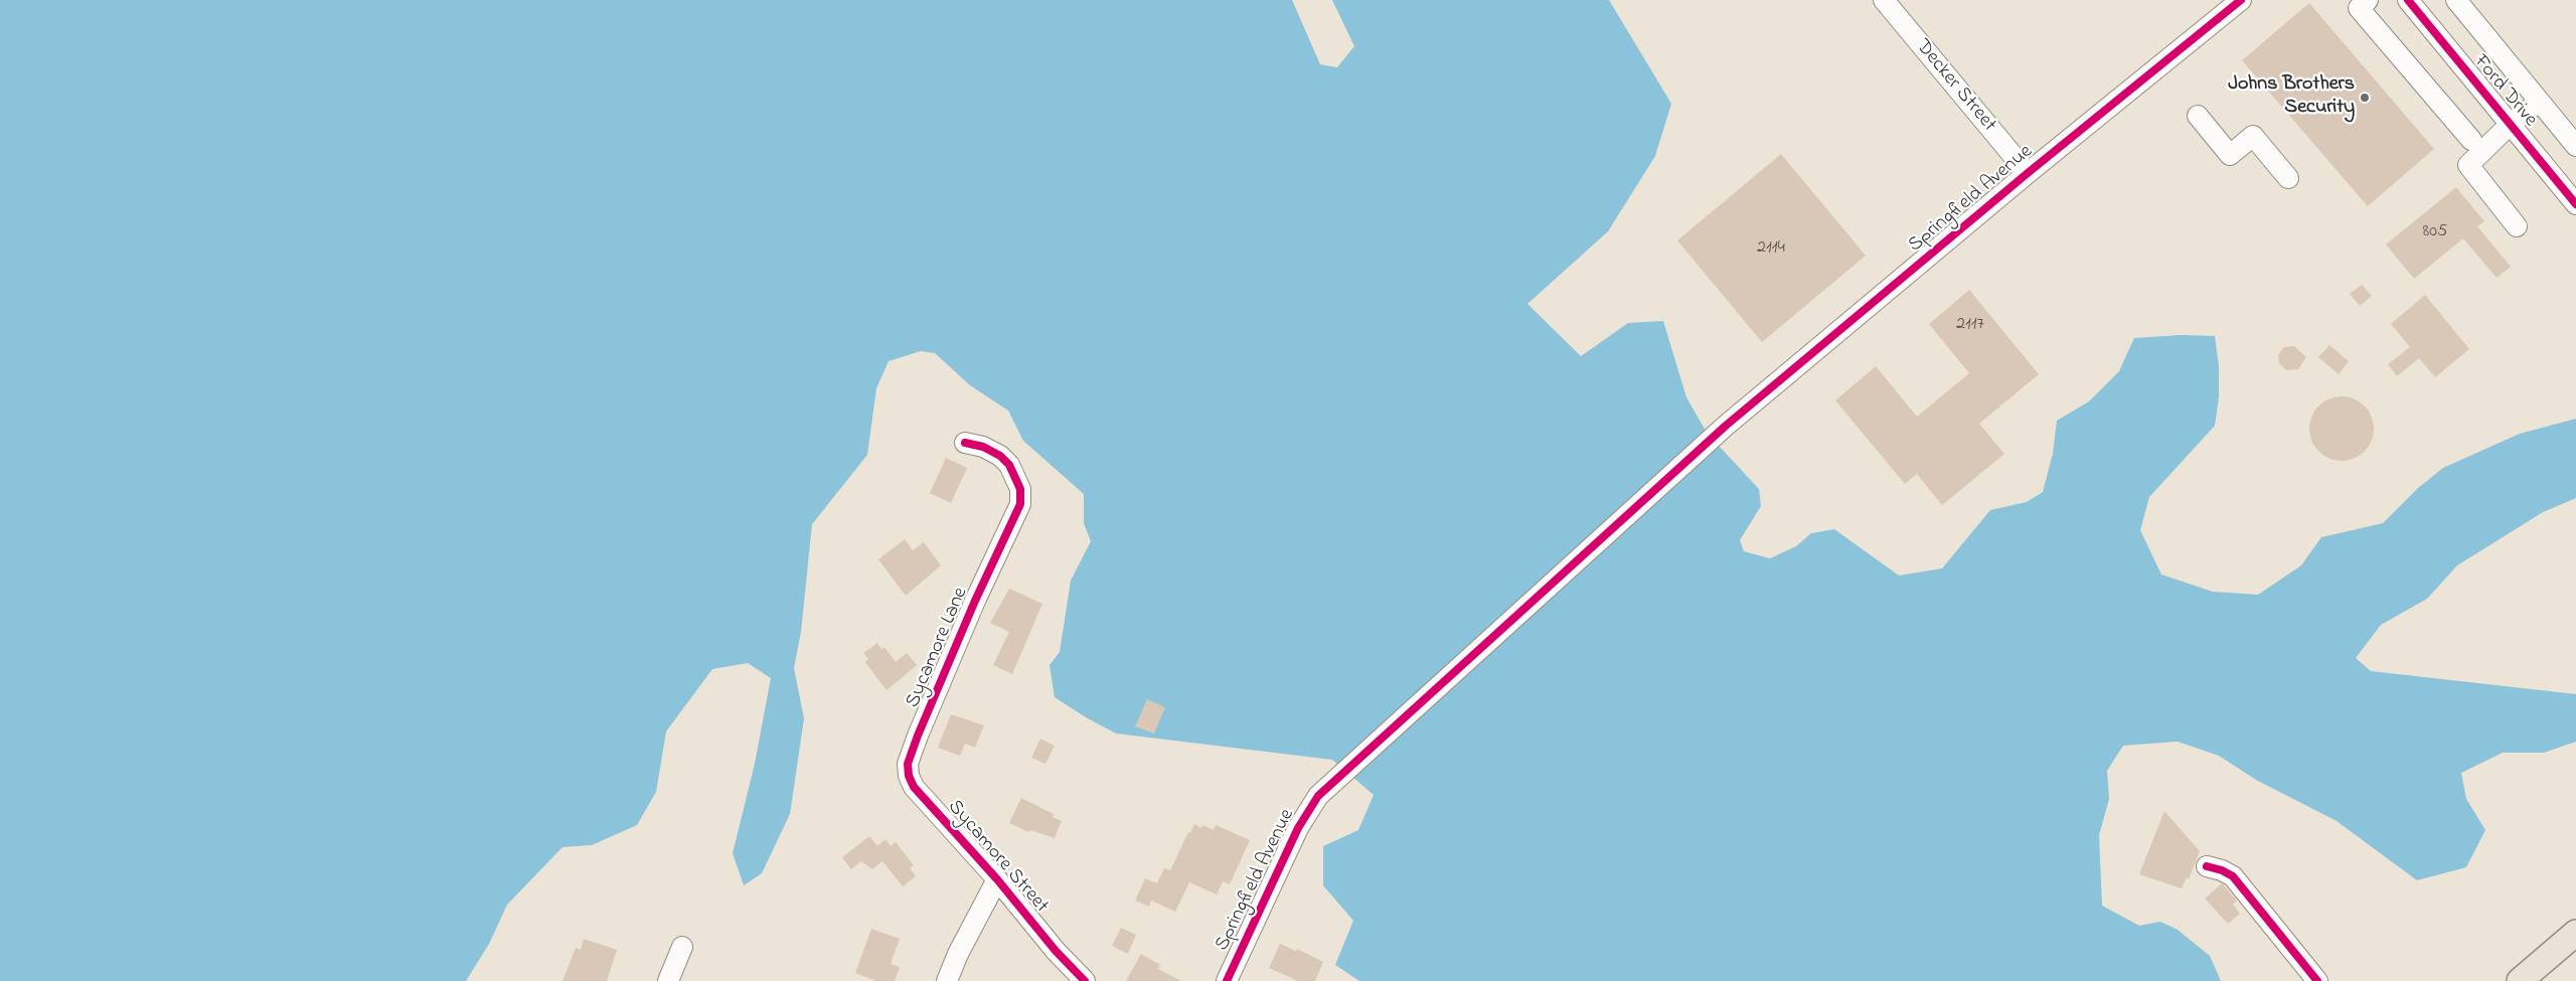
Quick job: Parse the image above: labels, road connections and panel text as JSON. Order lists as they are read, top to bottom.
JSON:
{
  "streets": {
    "street": [
      "Decker Street",
      "Ford Drive",
      "Springfield Avenue",
      "Sycamore Lane",
      "Sycamore Street"
    ]
  },
  "crossings": [
    ["Decker Street", "Springfield Avenue"],
    ["Sycamore Lane", "Sycamore Street"]
  ],
  "places": ["Johns Brothers Security"],
  "house_numbers": ["805", "2114", "2117"]
}
